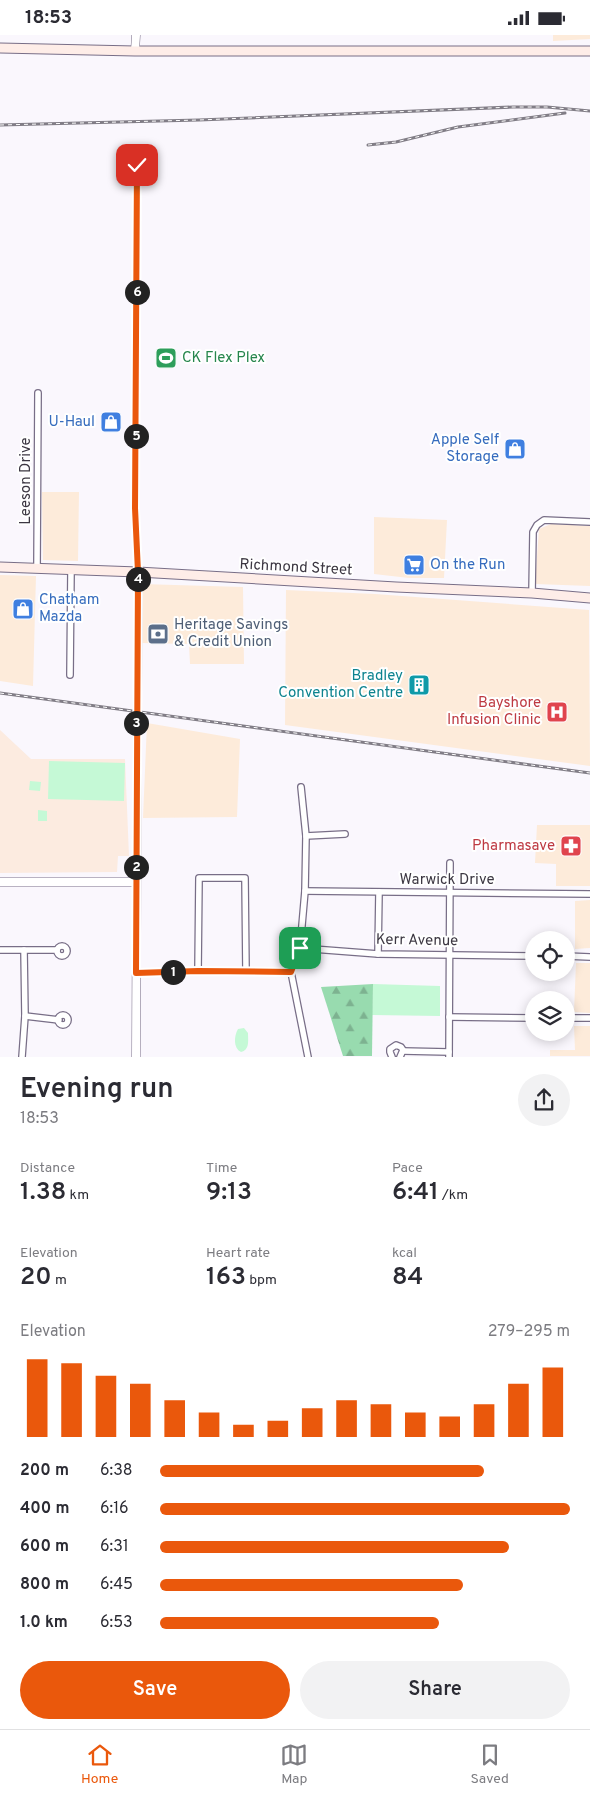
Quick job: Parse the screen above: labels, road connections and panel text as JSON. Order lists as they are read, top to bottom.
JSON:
{
  "streets": {
    "main road": ["Richmond Street"],
    "street": ["Leeson Drive", "Warwick Drive", "Kerr Avenue"]
  },
  "crossings": [
    ["Leeson Drive", "Richmond Street"]
  ],
  "places": {
    "sports": ["CK Flex Plex"],
    "shop": ["U-Haul", "Apple Self Storage", "Chatham Mazda"],
    "supermarket": ["On the Run"],
    "bank": ["Heritage Savings & Credit Union"],
    "building": ["Bradley Convention Centre"],
    "hospital": ["Bayshore Infusion Clinic"],
    "pharmacy": ["Pharmasave"]
  },
  "page": {
    "status": "18:53",
    "pins": [
      "6",
      "5",
      "4",
      "3",
      "2",
      "1"
    ],
    "heading": ["Evening run", "18:53"],
    "stats": [
      ["Distance", "1.38 km"],
      ["Time", "9:13"],
      ["Pace", "6:41 /km"],
      ["Elevation", "20 m"],
      ["Heart rate", "163 bpm"],
      ["kcal", "84"]
    ],
    "chart": ["Elevation", "279–295 m"],
    "list": [
      {
        "name": "200 m",
        "note": "6:38"
      },
      {
        "name": "400 m",
        "note": "6:16"
      },
      {
        "name": "600 m",
        "note": "6:31"
      },
      {
        "name": "800 m",
        "note": "6:45"
      },
      {
        "name": "1.0 km",
        "note": "6:53"
      }
    ],
    "buttons": ["Save", "Share"],
    "tabs": ["Home", "Map", "Saved"]
  }
}
